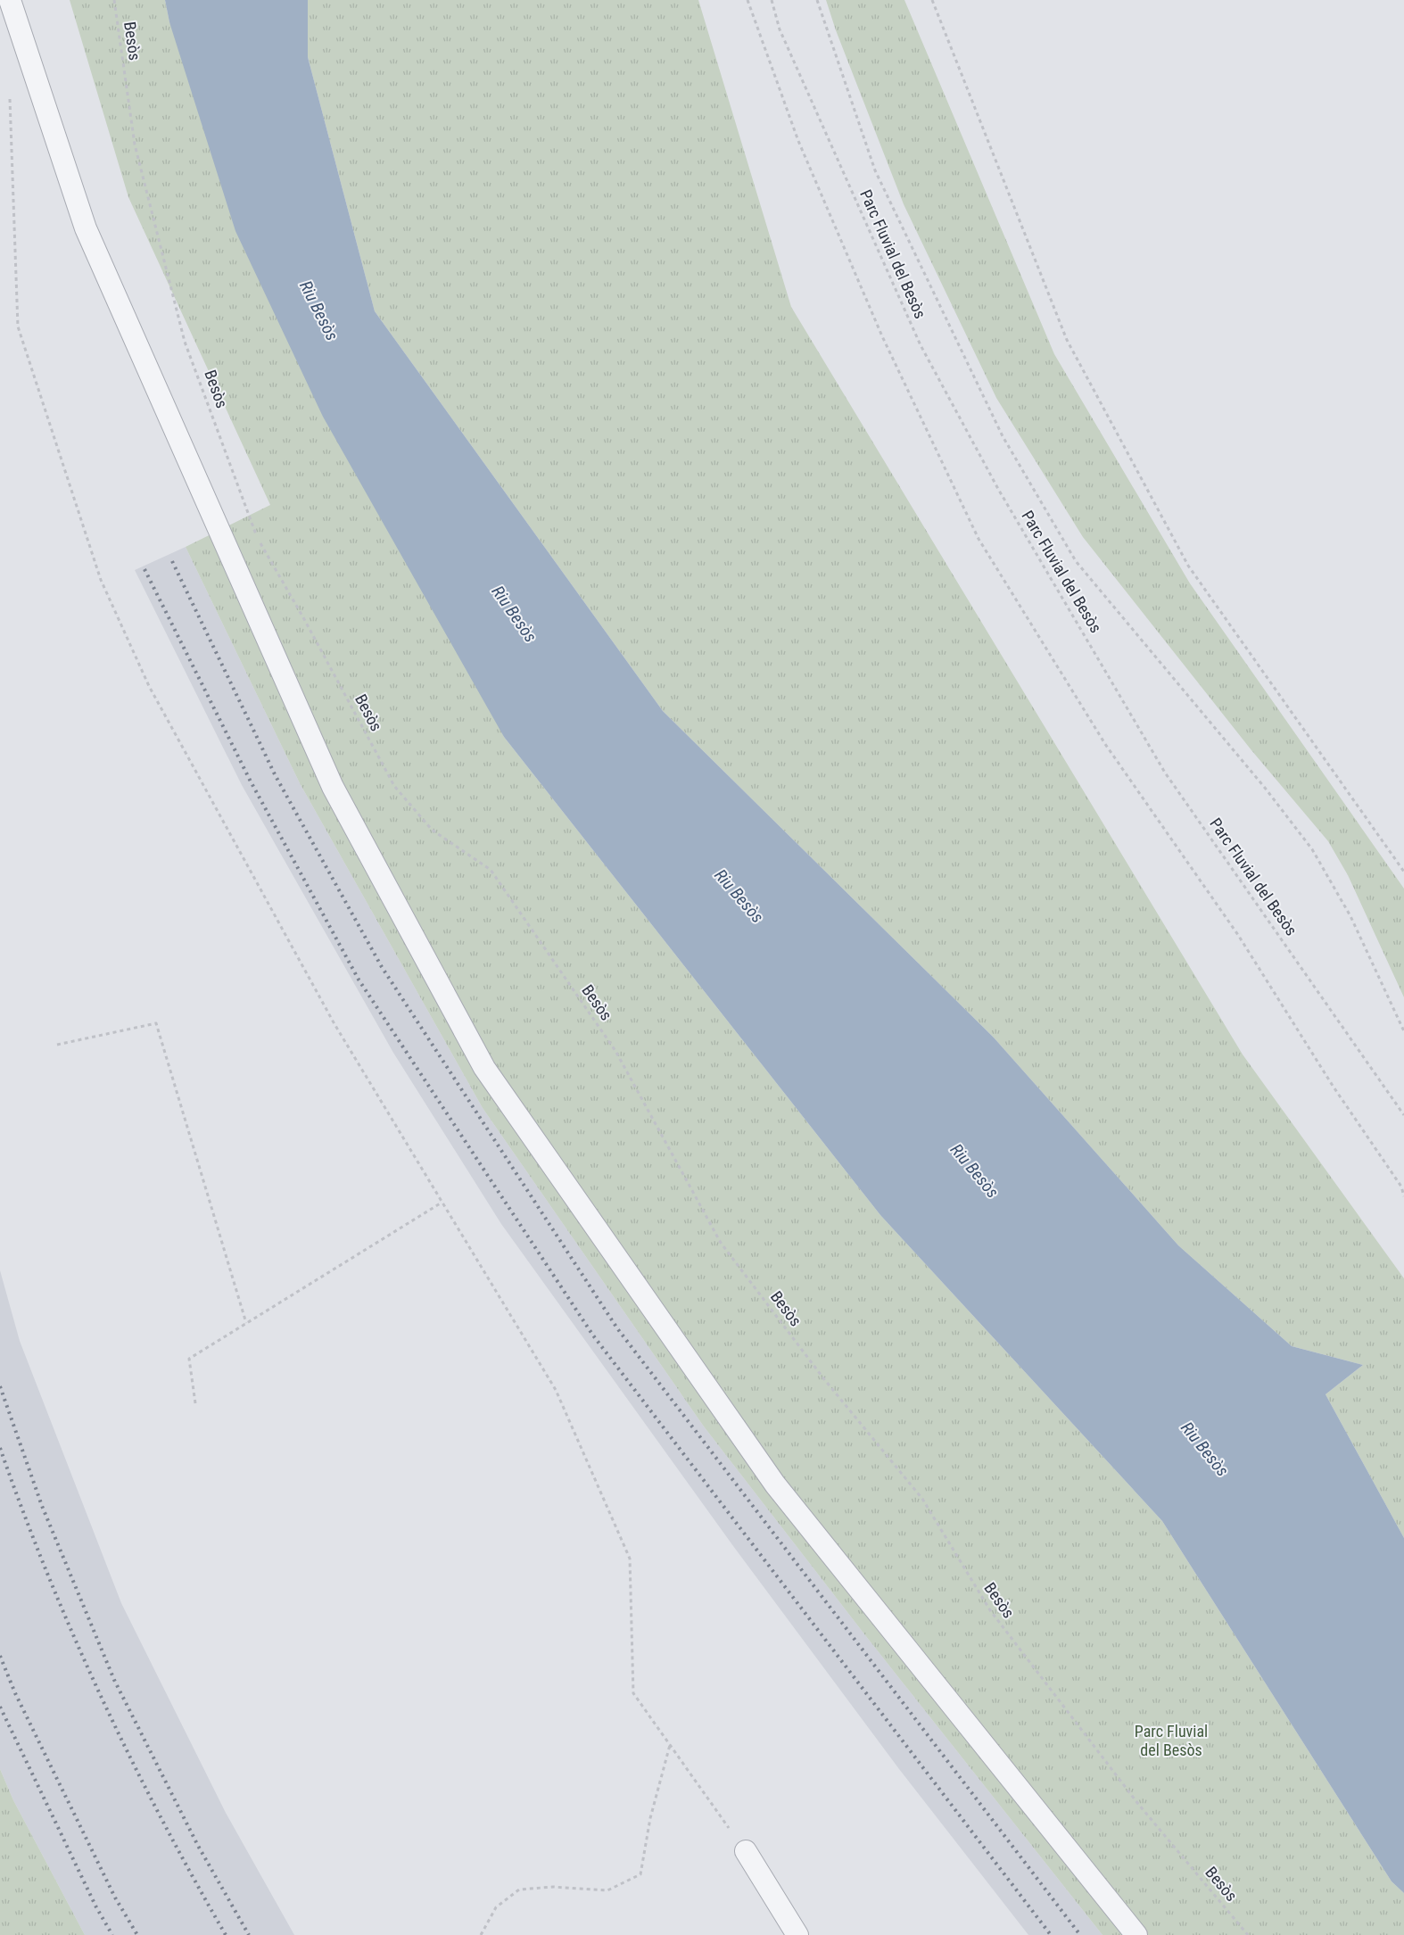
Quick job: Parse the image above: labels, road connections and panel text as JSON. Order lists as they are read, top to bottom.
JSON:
{
  "streets": {
    "path": ["Besòs", "Parc Fluvial del Besòs"]
  },
  "water": ["Riu Besòs"],
  "parks": ["Parc Fluvial del Besòs"]
}
